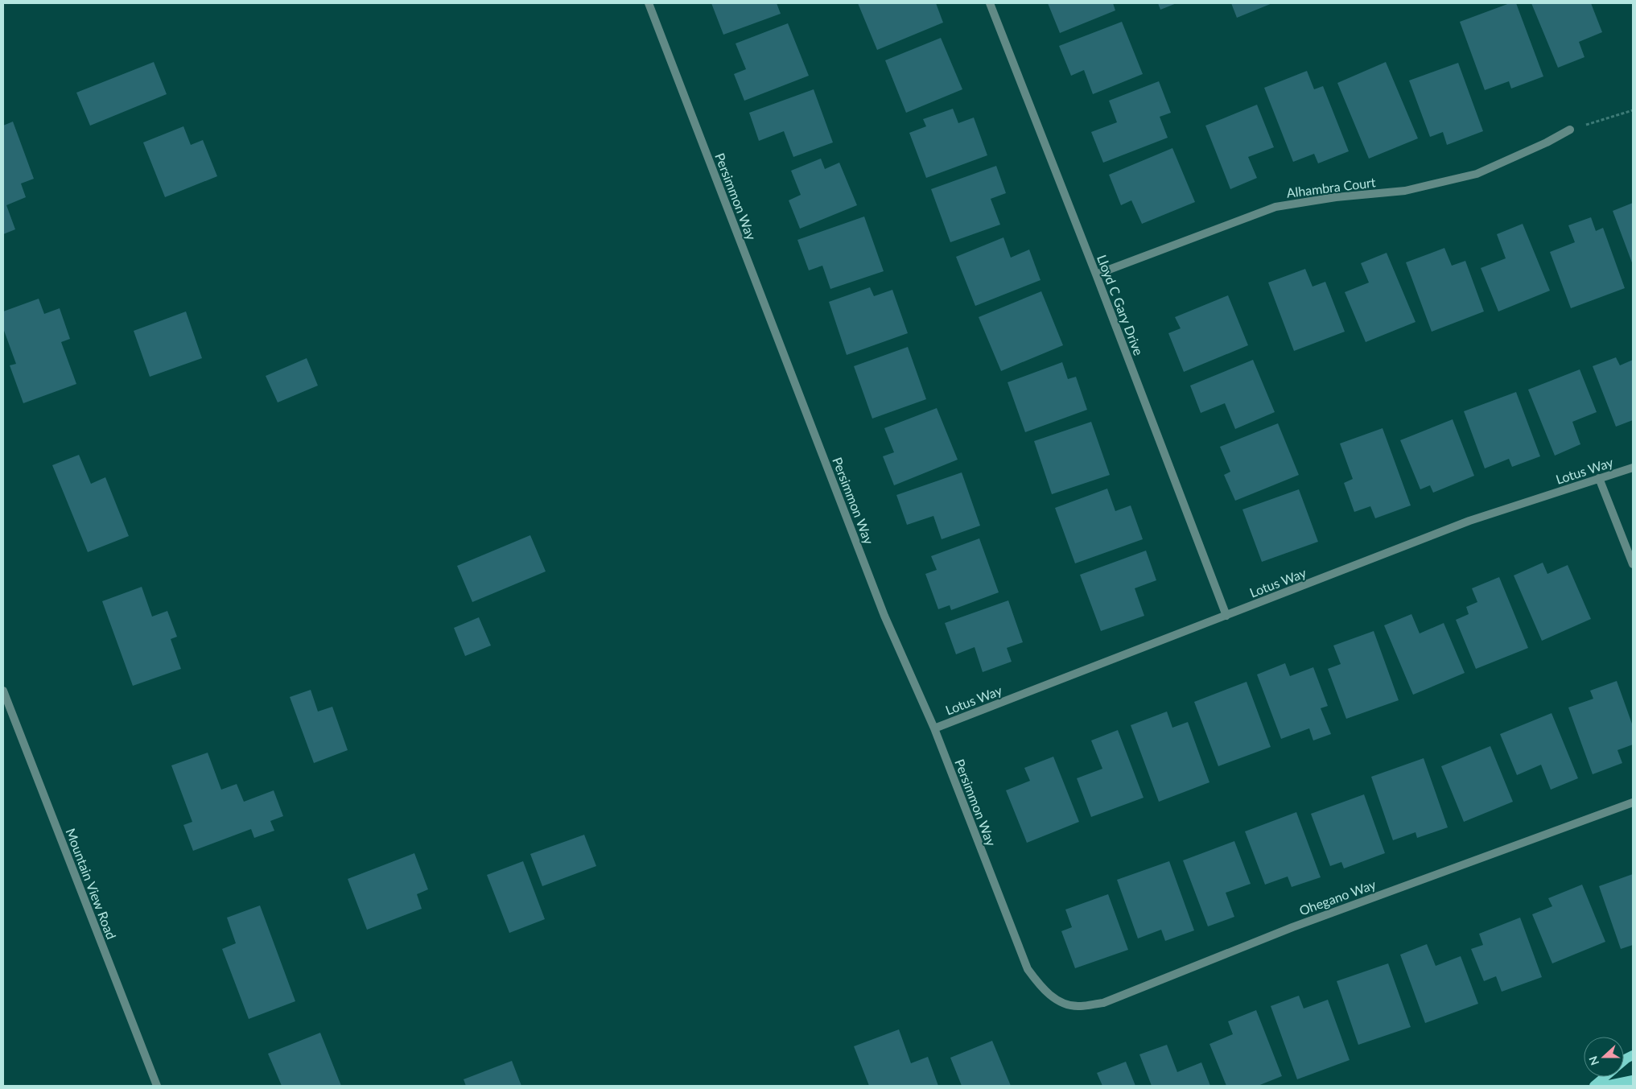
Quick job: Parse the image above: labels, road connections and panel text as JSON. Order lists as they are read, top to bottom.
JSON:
{
  "streets": {
    "street": [
      "Alhambra Court",
      "Persimmon Way",
      "Lloyd C Gary Drive",
      "Lotus Way",
      "Mountain View Road",
      "Ohegano Way"
    ]
  },
  "crossings": [
    ["Alhambra Court", "Lloyd C Gary Drive"],
    ["Persimmon Way", "Lotus Way"],
    ["Persimmon Way", "Ohegano Way"],
    ["Lloyd C Gary Drive", "Lotus Way"]
  ],
  "north": "left"
}
